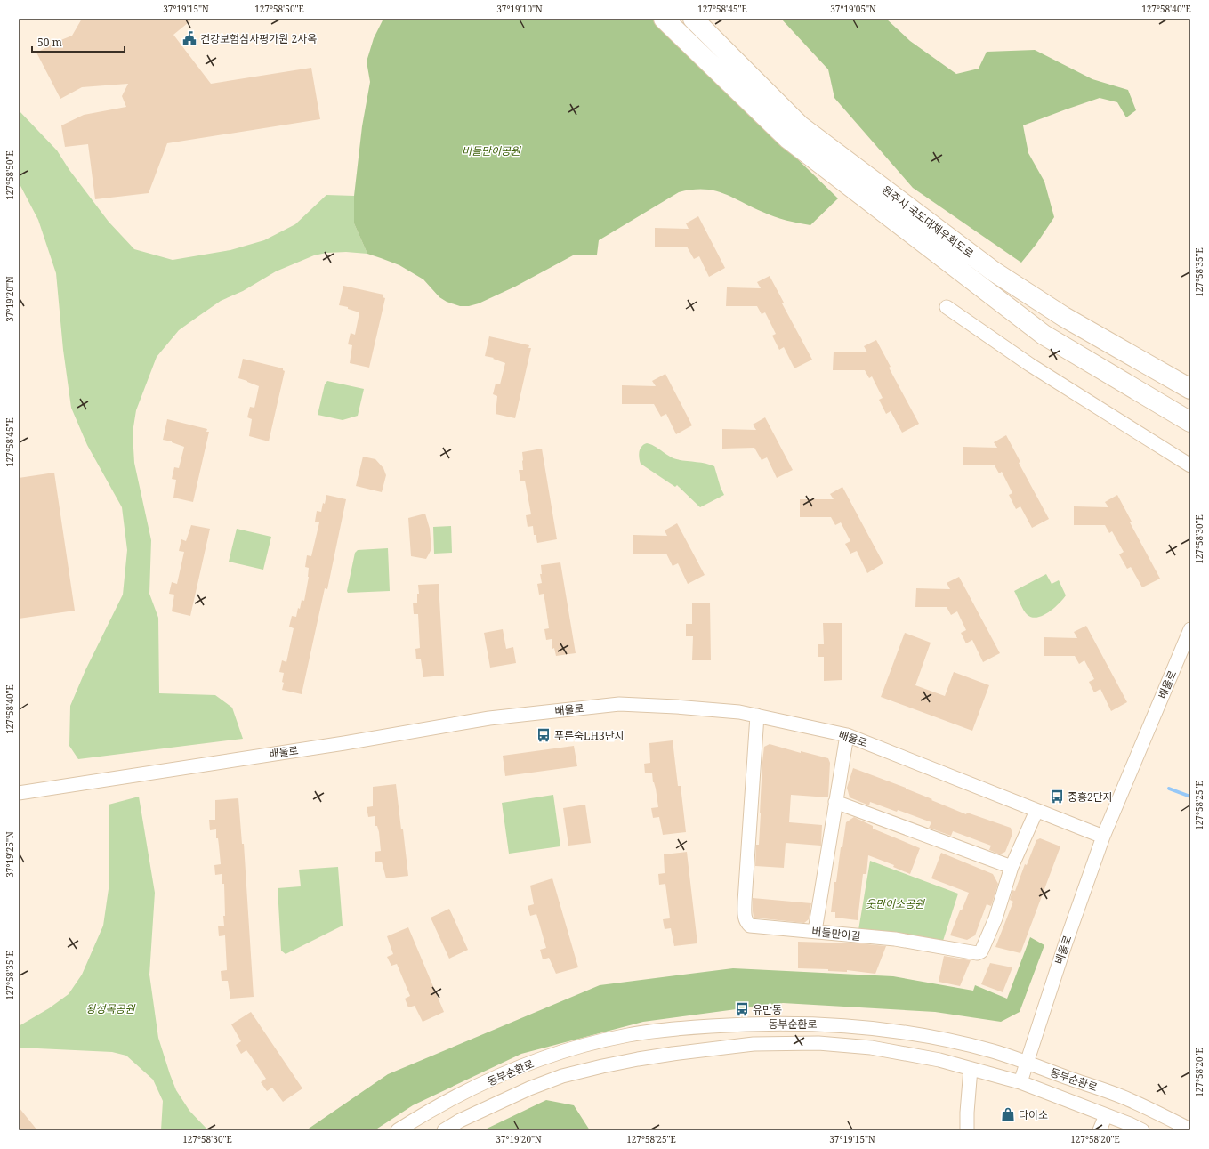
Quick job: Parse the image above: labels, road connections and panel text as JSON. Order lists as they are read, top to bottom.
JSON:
{
  "streets": {
    "highway": ["원주시 국도대체우회도로"],
    "street": ["배울로", "버들만이길", "동부순환로"]
  },
  "crossings": [
    ["배울로", "버들만이길"],
    ["배울로", "동부순환로"]
  ],
  "parks": ["버들만이공원", "웃만이소공원", "왕성목공원"],
  "places": {
    "public building": ["건강보험심사평가원 2사옥"],
    "bus stop": ["푸른숨LH3단지", "중흥2단지", "유만동"],
    "shop": ["다이소"]
  },
  "scale_bar": "50 m",
  "coordinates": [
    "37°19'15\"N",
    "127°58'50\"E",
    "37°19'10\"N",
    "127°58'45\"E",
    "37°19'05\"N",
    "127°58'40\"E",
    "127°58'35\"E",
    "37°19'20\"N",
    "127°58'30\"E",
    "127°58'25\"E",
    "37°19'25\"N",
    "127°58'20\"E"
  ]
}
